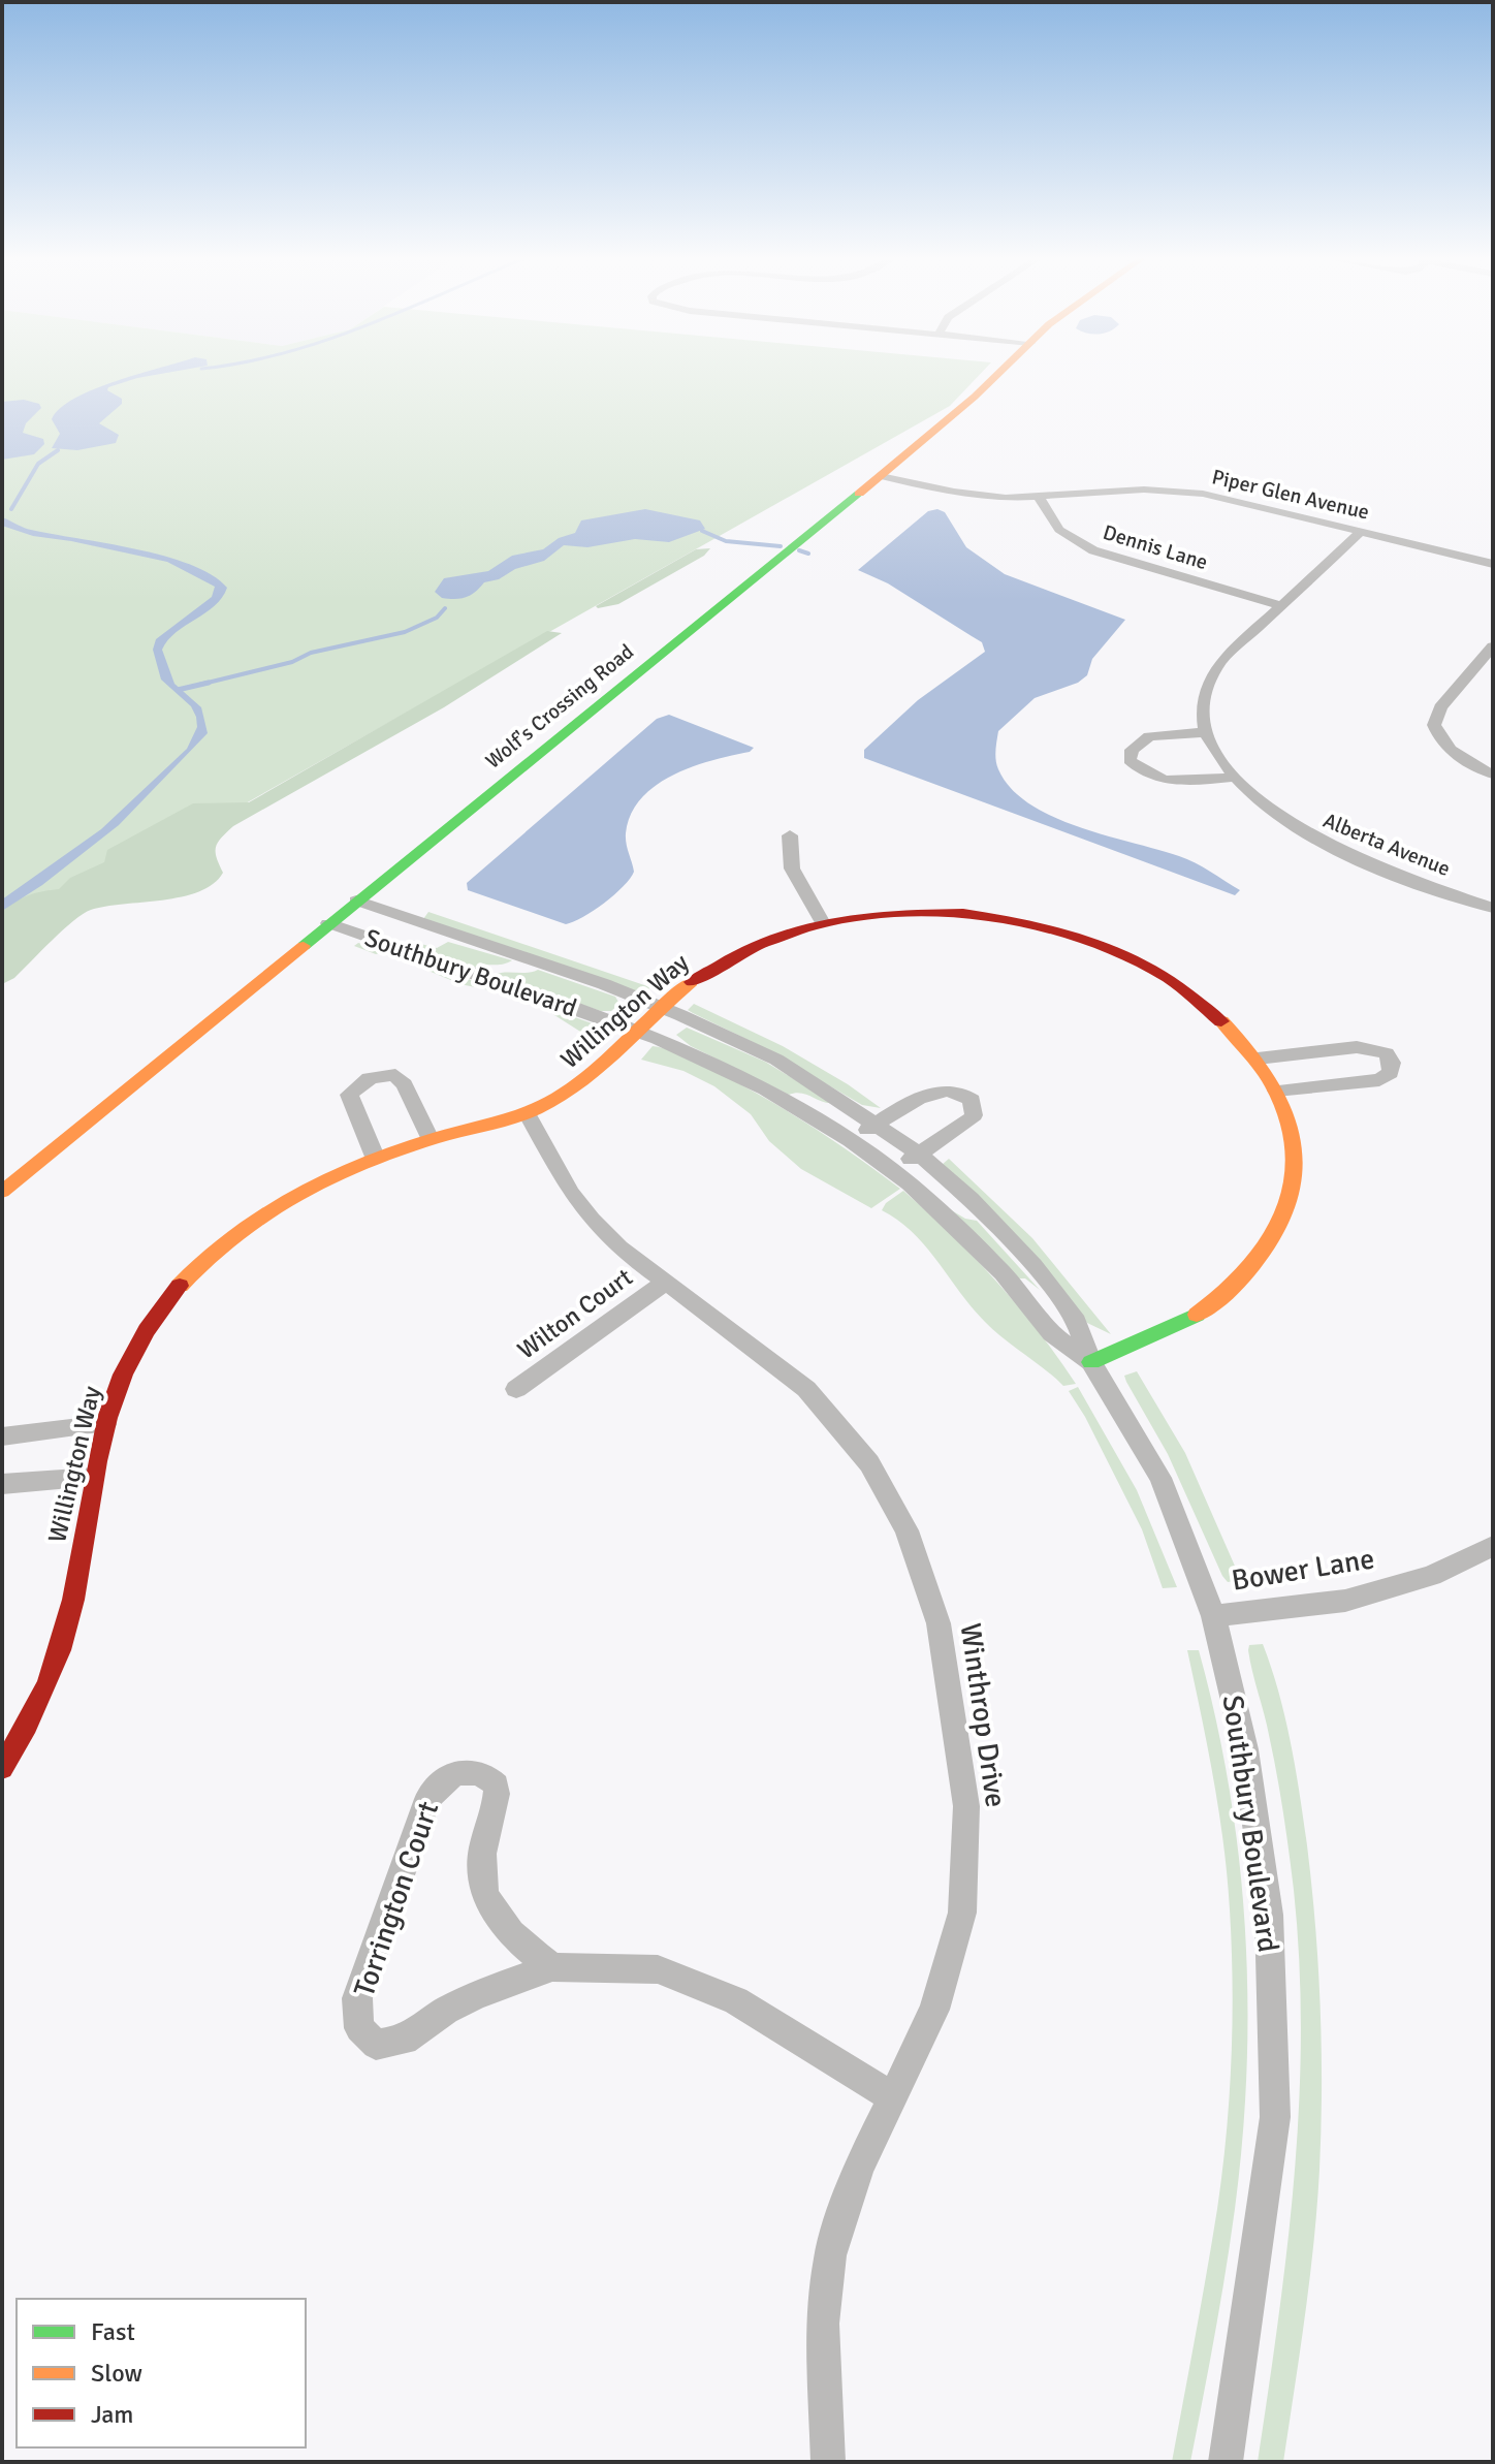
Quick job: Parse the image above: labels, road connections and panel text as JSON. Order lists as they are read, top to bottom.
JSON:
{
  "streets": {
    "main road": ["Wolf's Crossing Road", "Willington Way"],
    "street": [
      "Piper Glen Avenue",
      "Dennis Lane",
      "Alberta Avenue",
      "Southbury Boulevard",
      "Wilton Court",
      "Bower Lane",
      "Winthrop Drive",
      "Torrington Court"
    ]
  },
  "crossings": [
    ["Piper Glen Avenue", "Dennis Lane"],
    ["Piper Glen Avenue", "Wolf's Crossing Road"],
    ["Piper Glen Avenue", "Alberta Avenue"],
    ["Dennis Lane", "Alberta Avenue"],
    ["Wolf's Crossing Road", "Southbury Boulevard"],
    ["Southbury Boulevard", "Willington Way"],
    ["Southbury Boulevard", "Bower Lane"],
    ["Willington Way", "Winthrop Drive"],
    ["Wilton Court", "Winthrop Drive"],
    ["Winthrop Drive", "Torrington Court"]
  ],
  "legend": ["Fast", "Slow", "Jam"]
}
